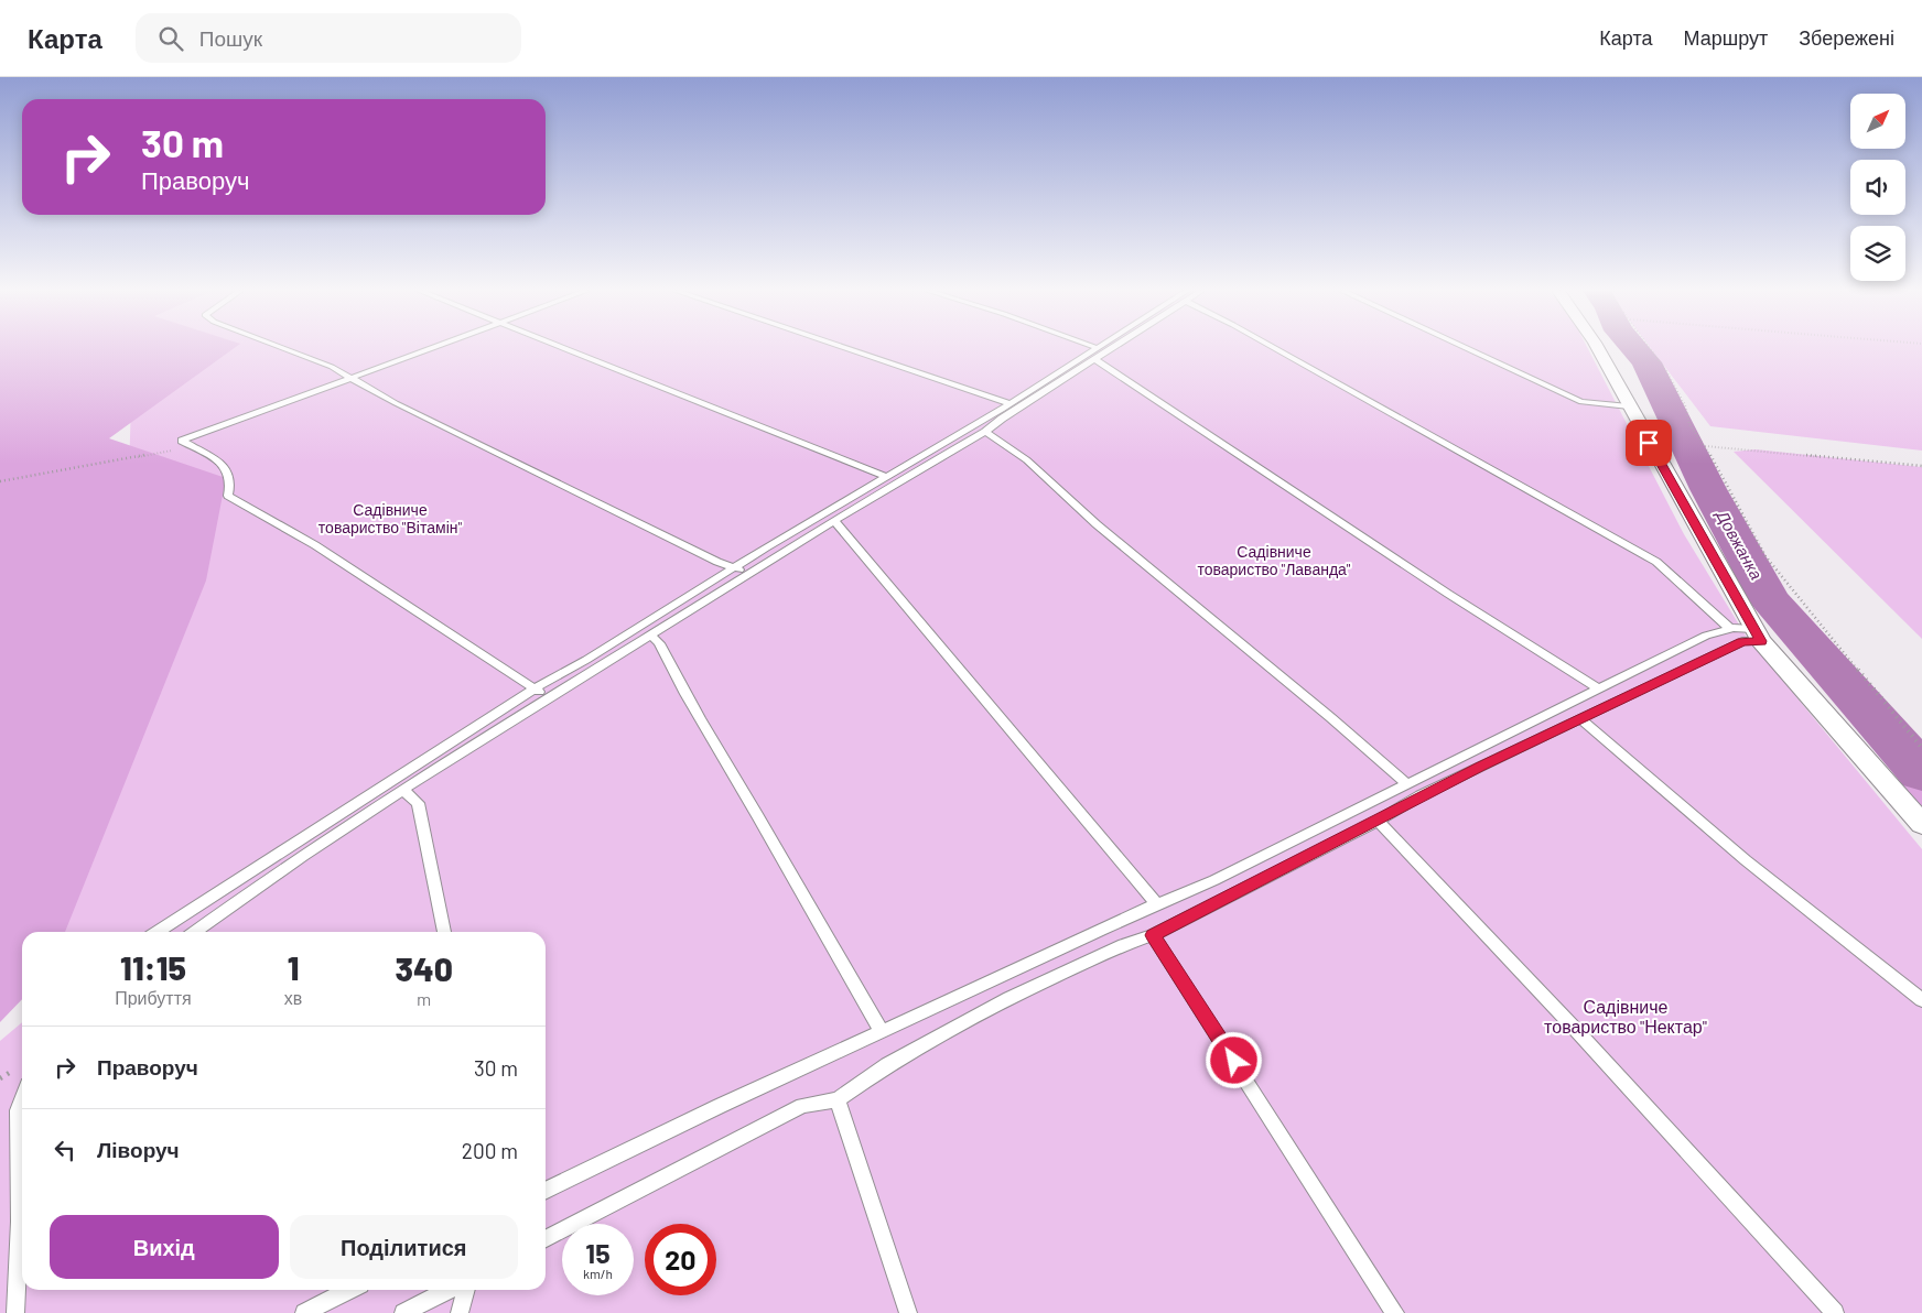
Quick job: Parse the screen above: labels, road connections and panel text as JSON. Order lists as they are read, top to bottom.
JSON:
{
  "water": ["Довжанка"],
  "parks": ["Садівниче товариство \"Вітамін\"", "Садівниче товариство \"Лаванда\"", "Садівниче товариство \"Нектар\""],
  "north": "top right",
  "page": {
    "header": "Карта",
    "search": "Пошук",
    "nav": ["Карта", "Маршрут", "Збережені"],
    "turn": ["30 m", "Праворуч"],
    "eta": [
      "11:15",
      "Прибуття",
      "1",
      "хв",
      "340",
      "m"
    ],
    "list": [
      {
        "name": "Праворуч",
        "value": "30 m"
      },
      {
        "name": "Ліворуч",
        "value": "200 m"
      }
    ],
    "buttons": ["Вихід", "Поділитися"],
    "speed": "15 km/h",
    "limit": "20"
  }
}
